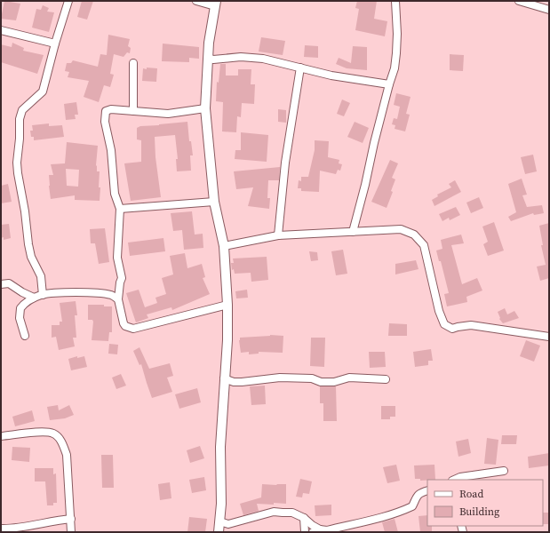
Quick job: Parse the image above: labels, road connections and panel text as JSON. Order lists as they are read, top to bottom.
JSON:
{
  "legend": ["Road", "Building"]
}
